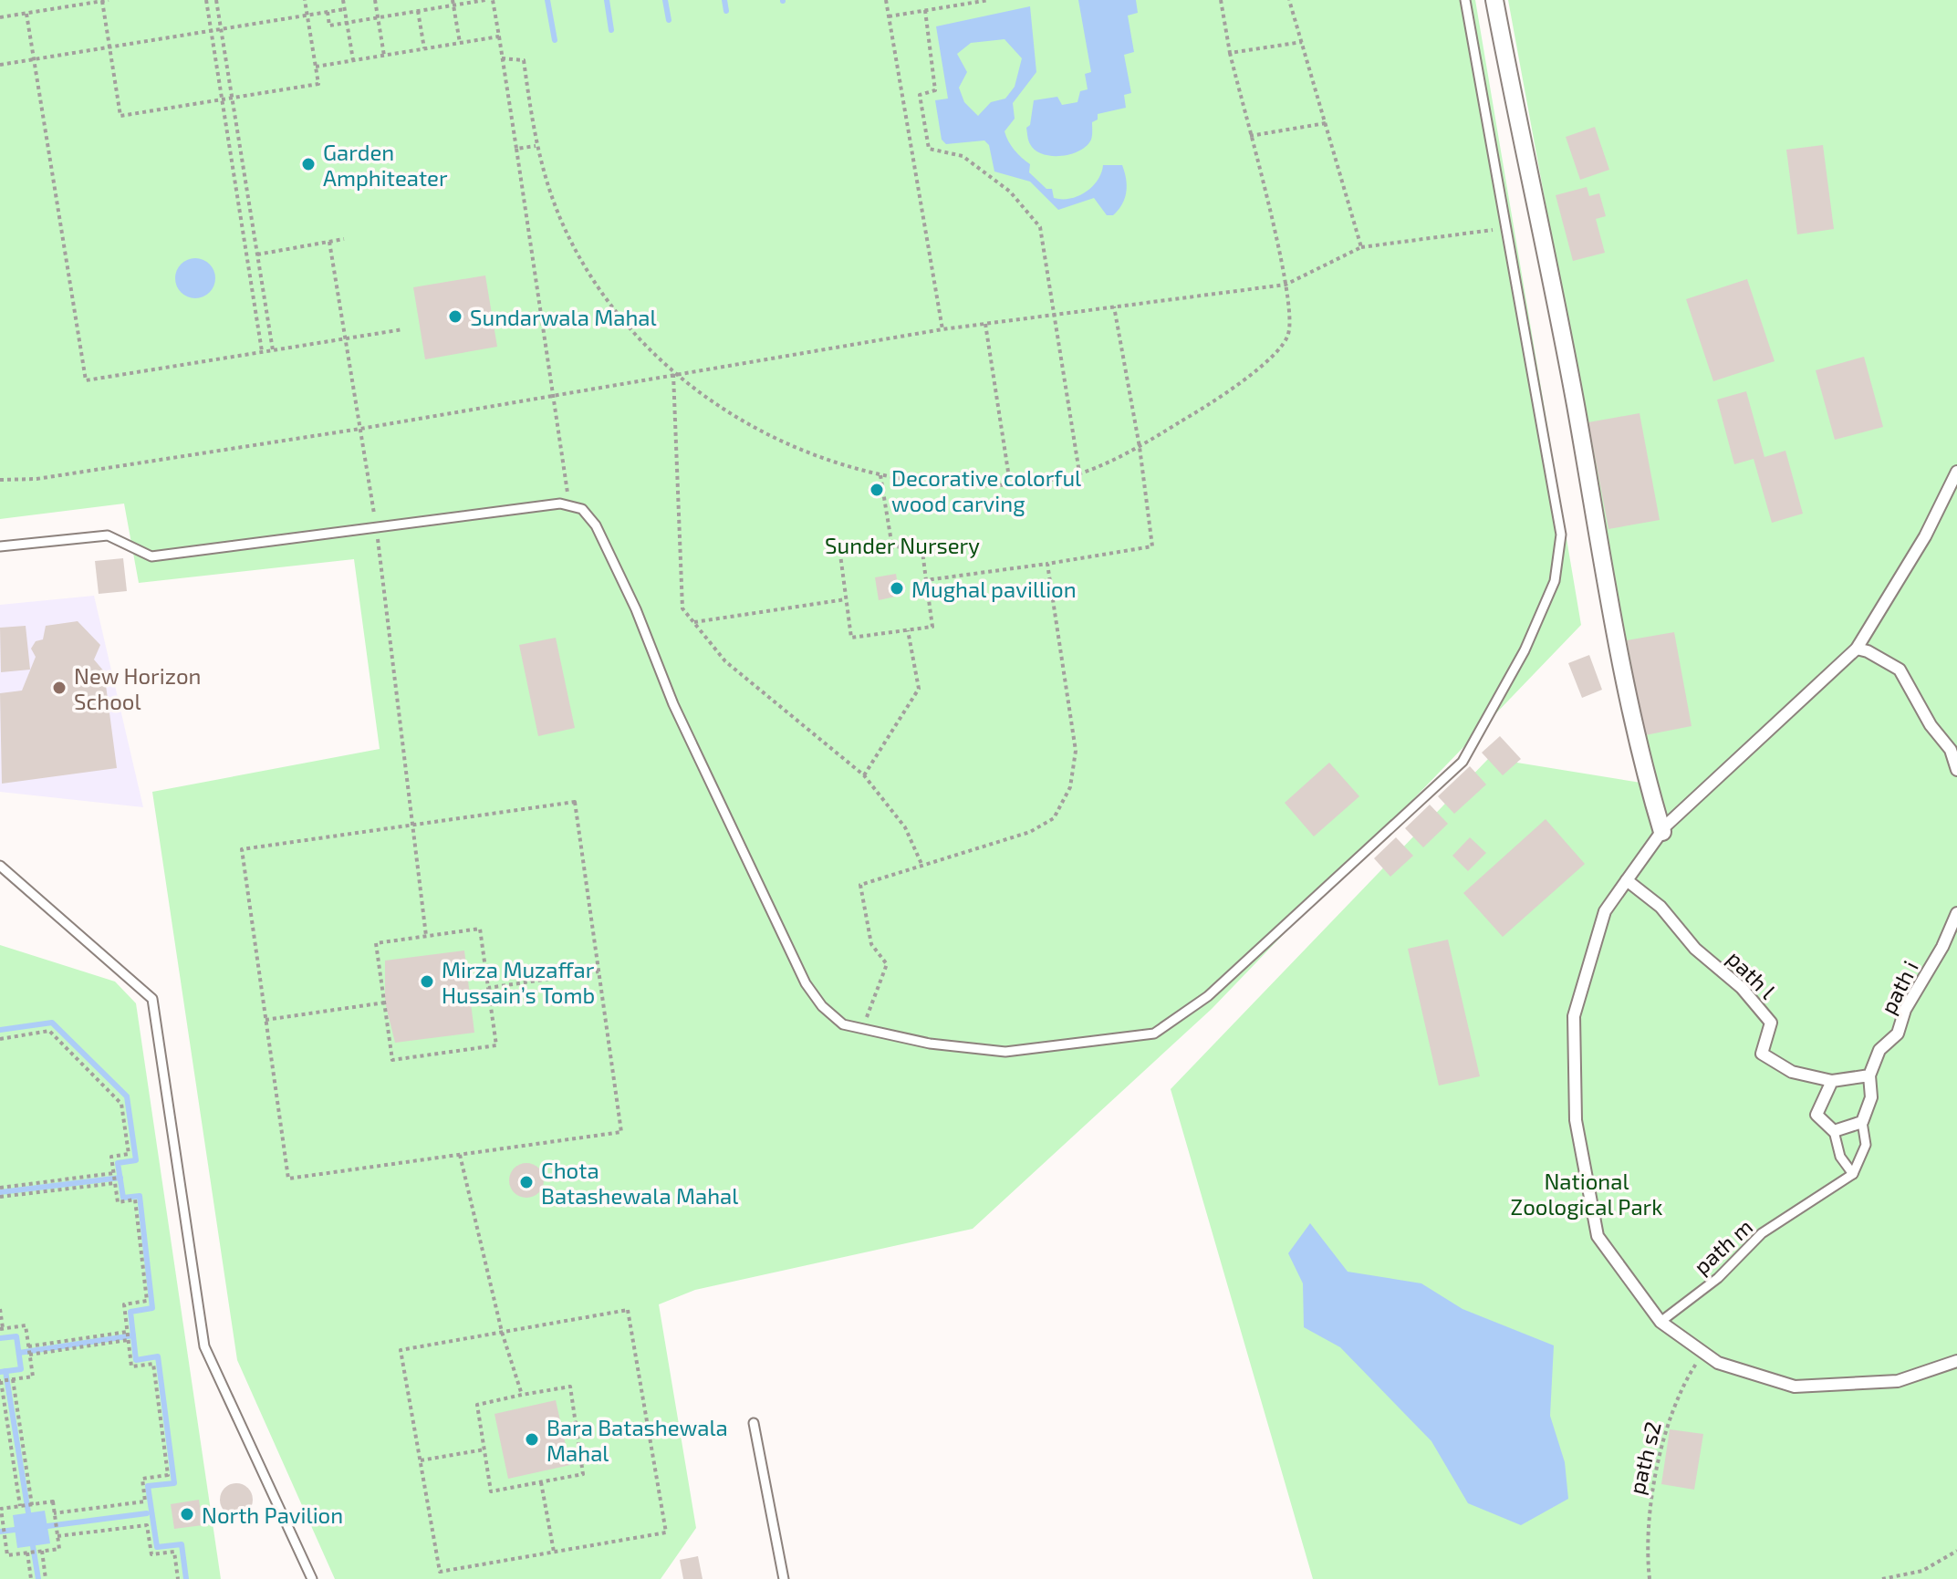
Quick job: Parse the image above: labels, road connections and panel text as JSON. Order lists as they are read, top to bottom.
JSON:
{
  "streets": {
    "street": ["path l", "path i"],
    "lane": ["path m"],
    "path": ["path s2"]
  },
  "parks": ["Sunder Nursery", "National Zoological Park"],
  "places": [
    "Garden Amphiteater",
    "Sundarwala Mahal",
    "Decorative colorful wood carving",
    "Mughal pavillion",
    "New Horizon School",
    "Mirza Muzaffar Hussain’s Tomb",
    "Chota Batashewala Mahal",
    "Bara Batashewala Mahal",
    "North Pavilion"
  ]
}
